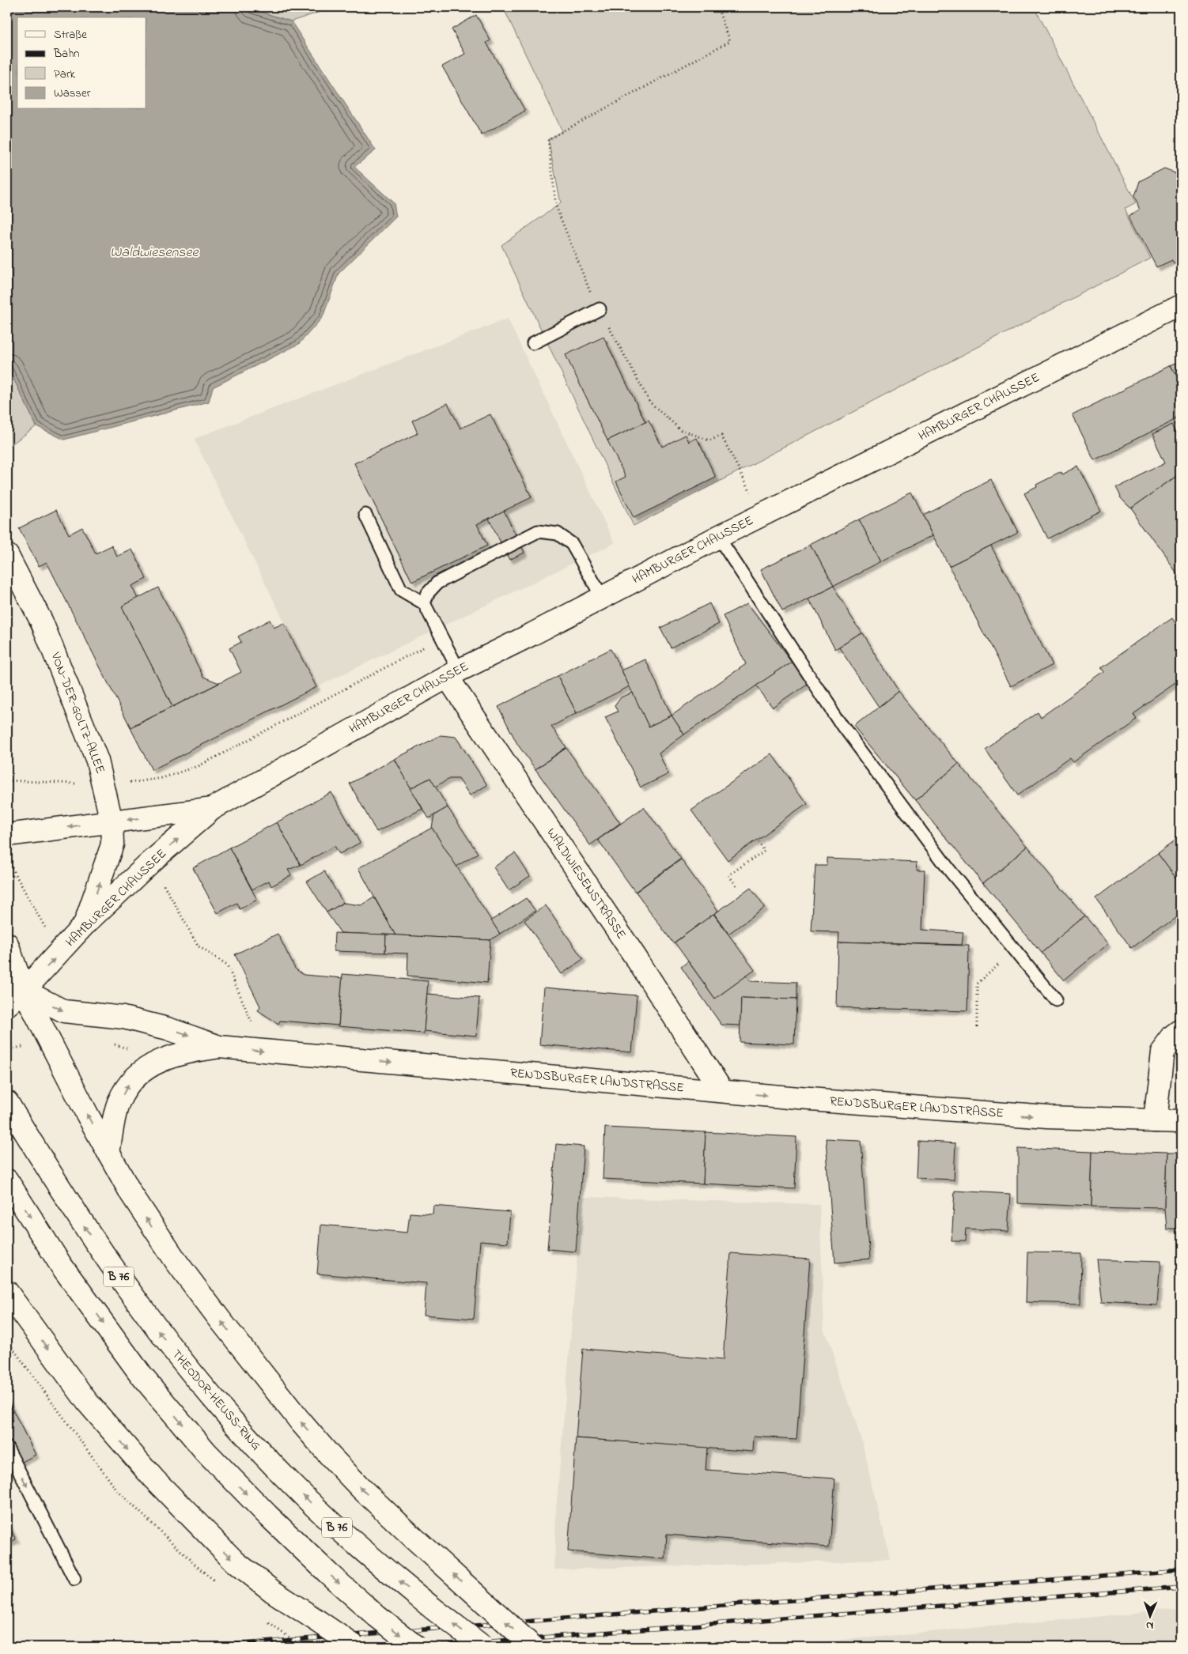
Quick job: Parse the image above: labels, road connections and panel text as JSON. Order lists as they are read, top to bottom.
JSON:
{
  "streets": {
    "main road": [
      "HAMBURGER CHAUSSEE",
      "VON-DER-GOLTZ-ALLEE",
      "WALDWIESENSTRASSE",
      "RENDSBURGER LANDSTRASSE",
      "B 76",
      "THEODOR-HEUSS-RING"
    ]
  },
  "crossings": [
    ["HAMBURGER CHAUSSEE", "VON-DER-GOLTZ-ALLEE"],
    ["HAMBURGER CHAUSSEE", "WALDWIESENSTRASSE"],
    ["HAMBURGER CHAUSSEE", "RENDSBURGER LANDSTRASSE"],
    ["WALDWIESENSTRASSE", "RENDSBURGER LANDSTRASSE"]
  ],
  "one_way": ["RENDSBURGER LANDSTRASSE"],
  "water": ["Waldwiesensee"],
  "legend": [
    "Straße",
    "Bahn",
    "Park",
    "Wasser"
  ],
  "north": "bottom"
}
